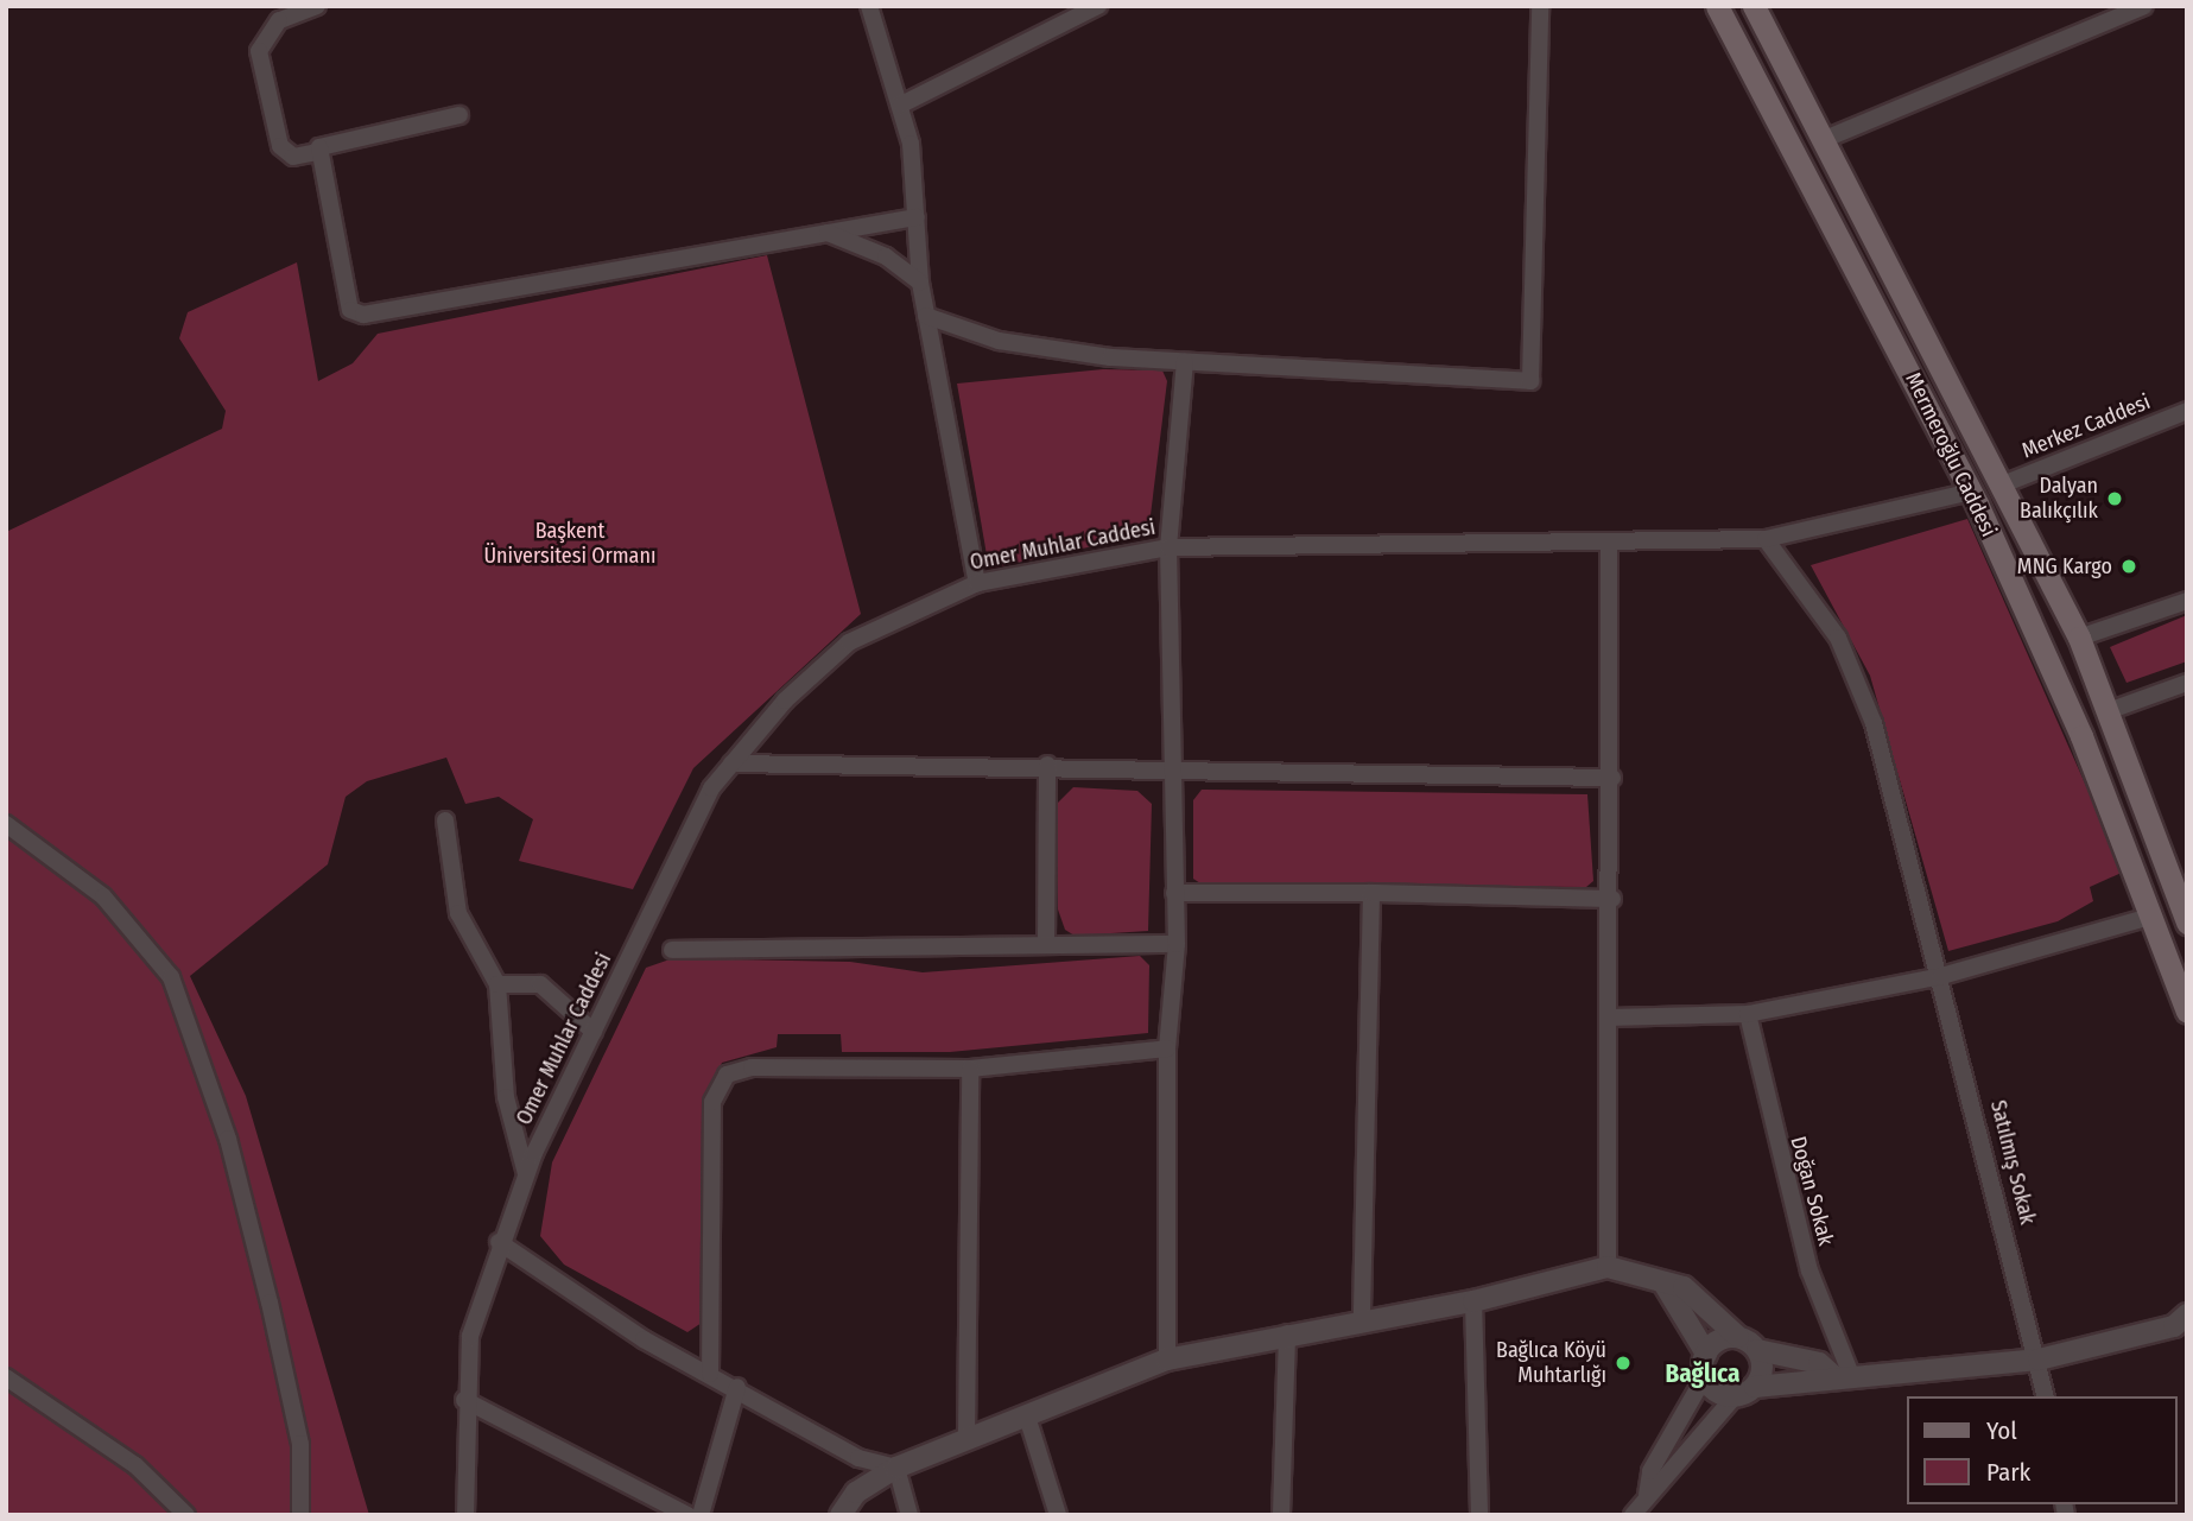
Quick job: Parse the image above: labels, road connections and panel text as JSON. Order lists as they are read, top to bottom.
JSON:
{
  "streets": {
    "main road": ["Mermeroğlu Caddesi"],
    "street": [
      "Merkez Caddesi",
      "Omer Muhlar Caddesi",
      "Satılmış Sokak",
      "Doğan Sokak"
    ]
  },
  "crossings": [
    ["Merkez Caddesi", "Mermeroğlu Caddesi"],
    ["Mermeroğlu Caddesi", "Omer Muhlar Caddesi"],
    ["Omer Muhlar Caddesi", "Satılmış Sokak"]
  ],
  "districts": ["Bağlıca"],
  "parks": ["Başkent Üniversitesi Ormanı"],
  "places": ["Dalyan Balıkçılık", "MNG Kargo", "Bağlıca Köyü Muhtarlığı"],
  "legend": ["Yol", "Park"]
}
